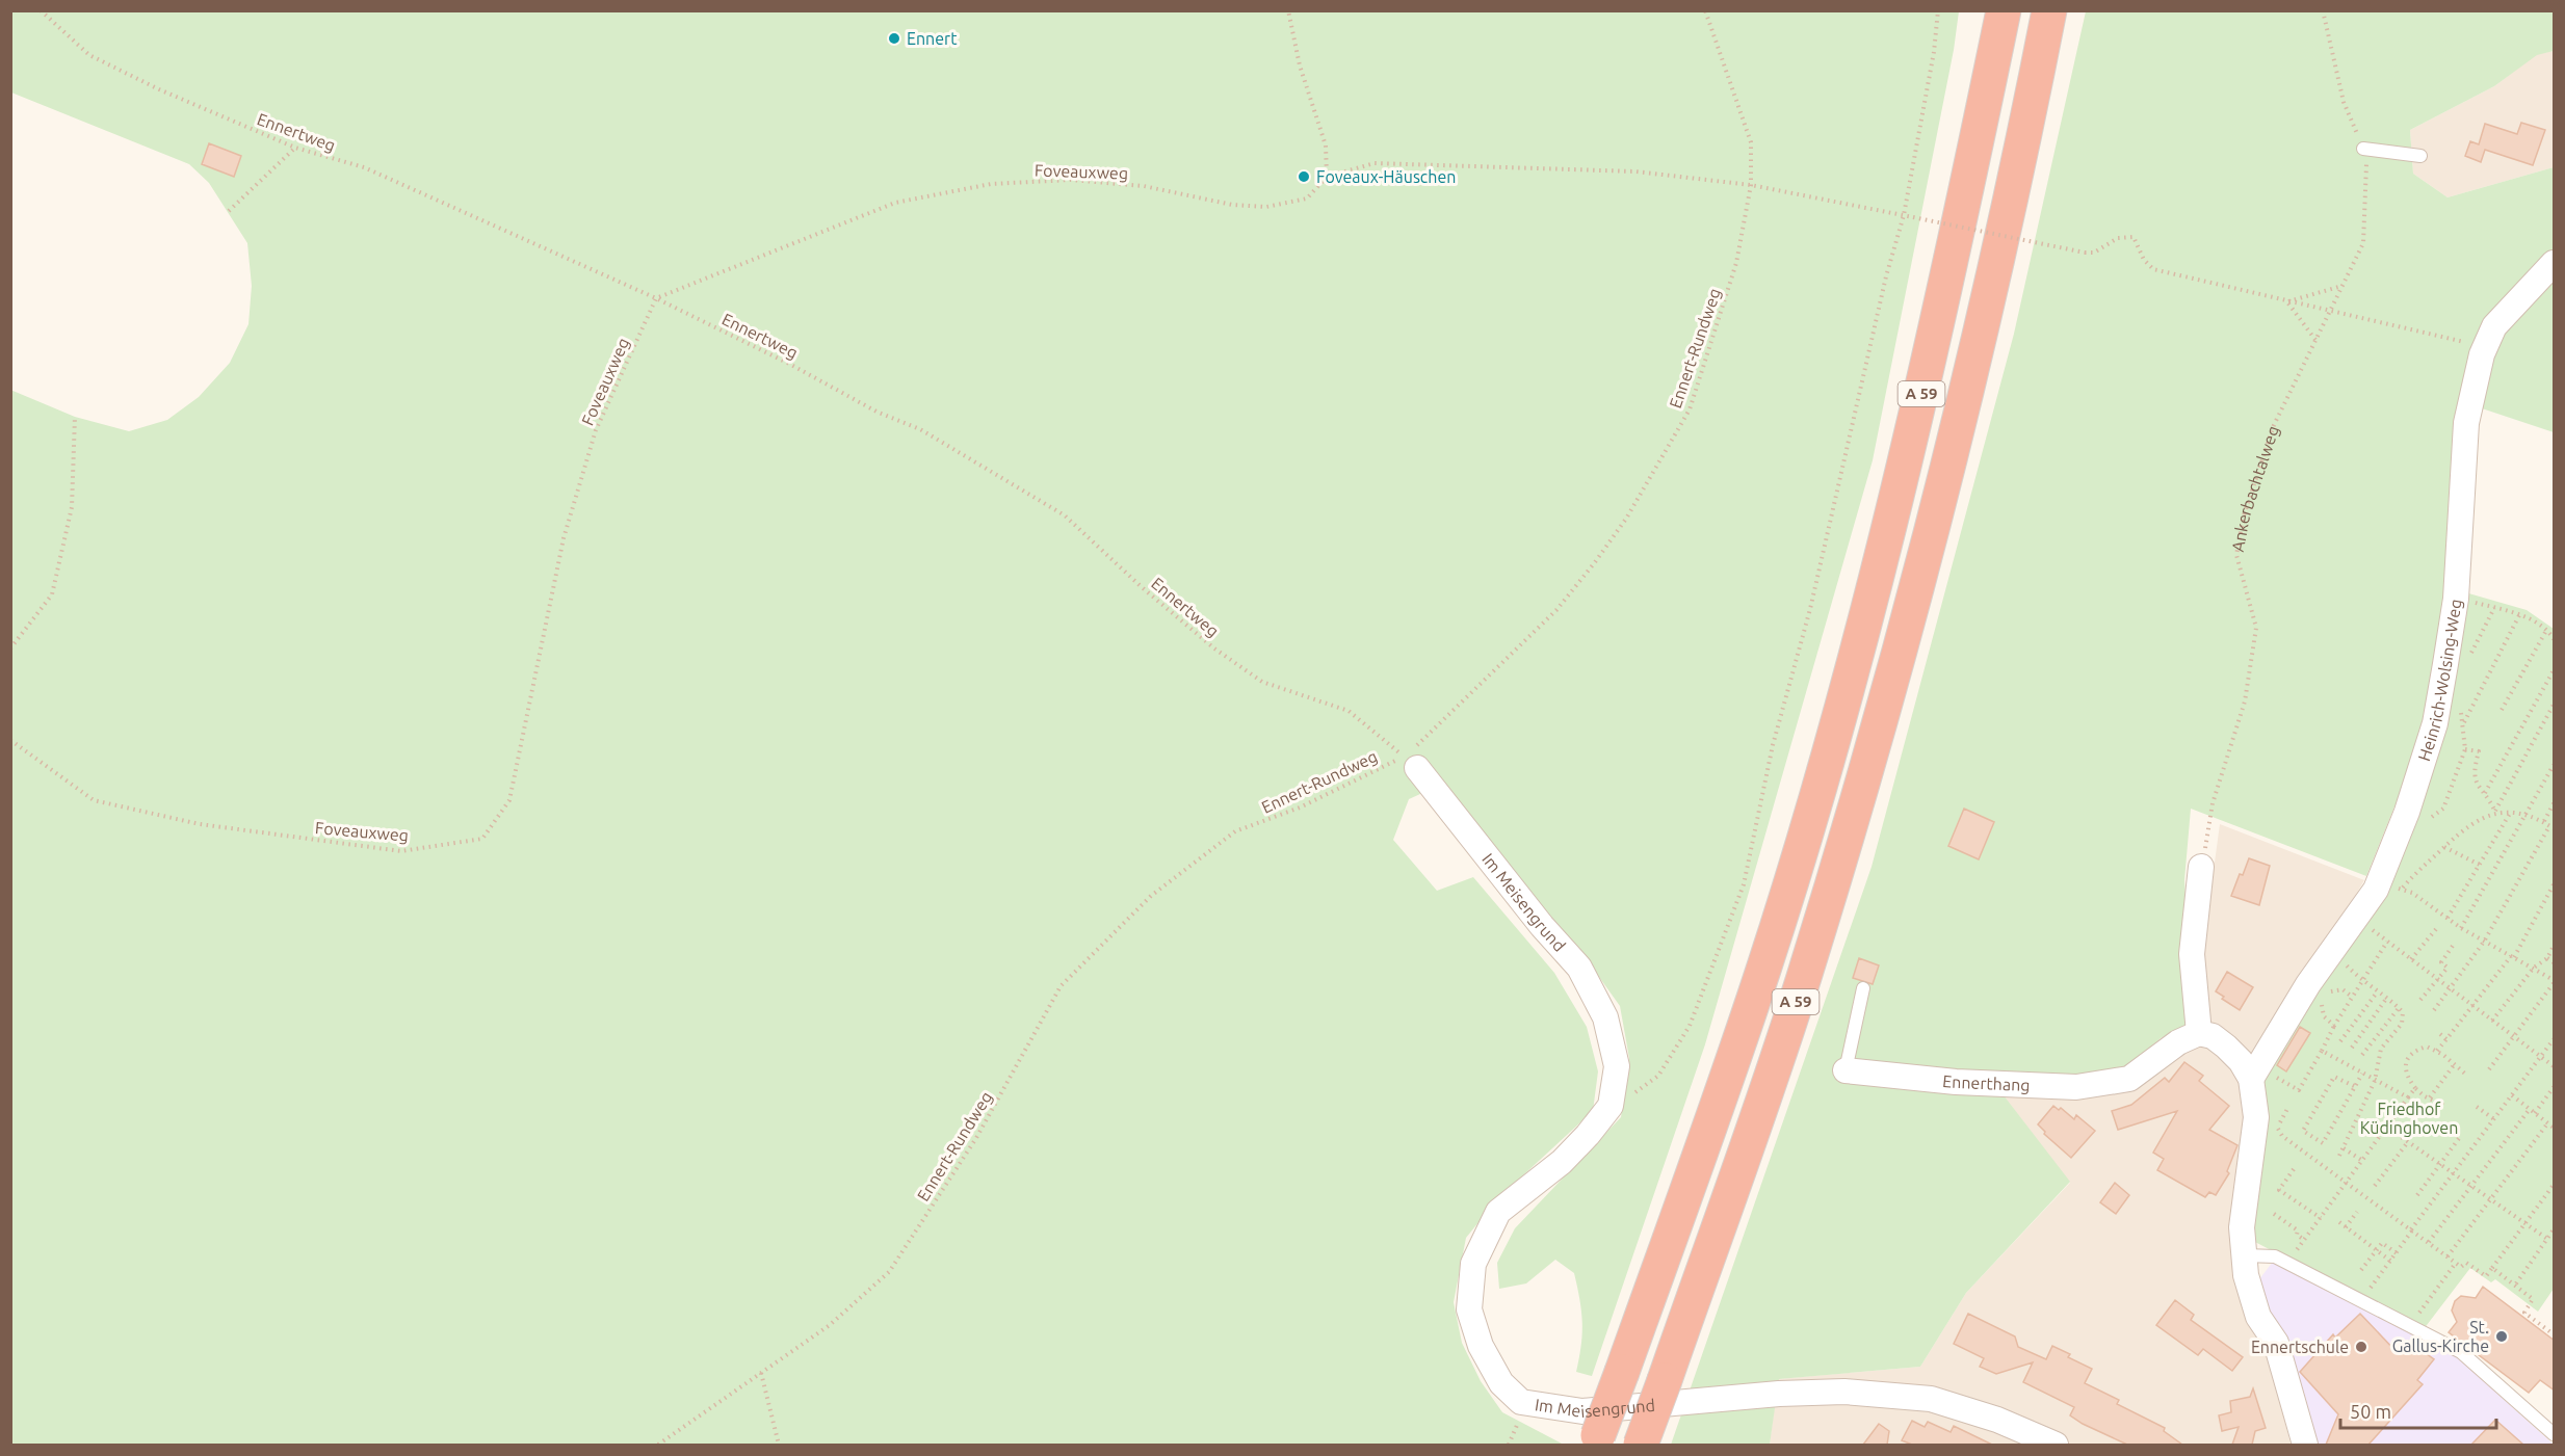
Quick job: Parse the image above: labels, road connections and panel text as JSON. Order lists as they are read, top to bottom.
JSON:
{
  "streets": {
    "highway": ["A 59"],
    "street": ["Heinrich-Wolsing-Weg", "Im Meisengrund", "Ennerthang"],
    "path": [
      "Ennertweg",
      "Foveauxweg",
      "Ennert-Rundweg",
      "Ankerbachtalweg"
    ]
  },
  "crossings": [
    ["Ennertweg", "Foveauxweg"],
    ["Ennertweg", "Ennert-Rundweg"],
    ["Ennertweg", "Im Meisengrund"],
    ["Ennert-Rundweg", "Im Meisengrund"]
  ],
  "parks": ["Friedhof Küdinghoven"],
  "places": [
    "Ennert",
    "Foveaux-Häuschen",
    "St. Gallus-Kirche",
    "Ennertschule"
  ],
  "scale_bar": "50 m"
}
